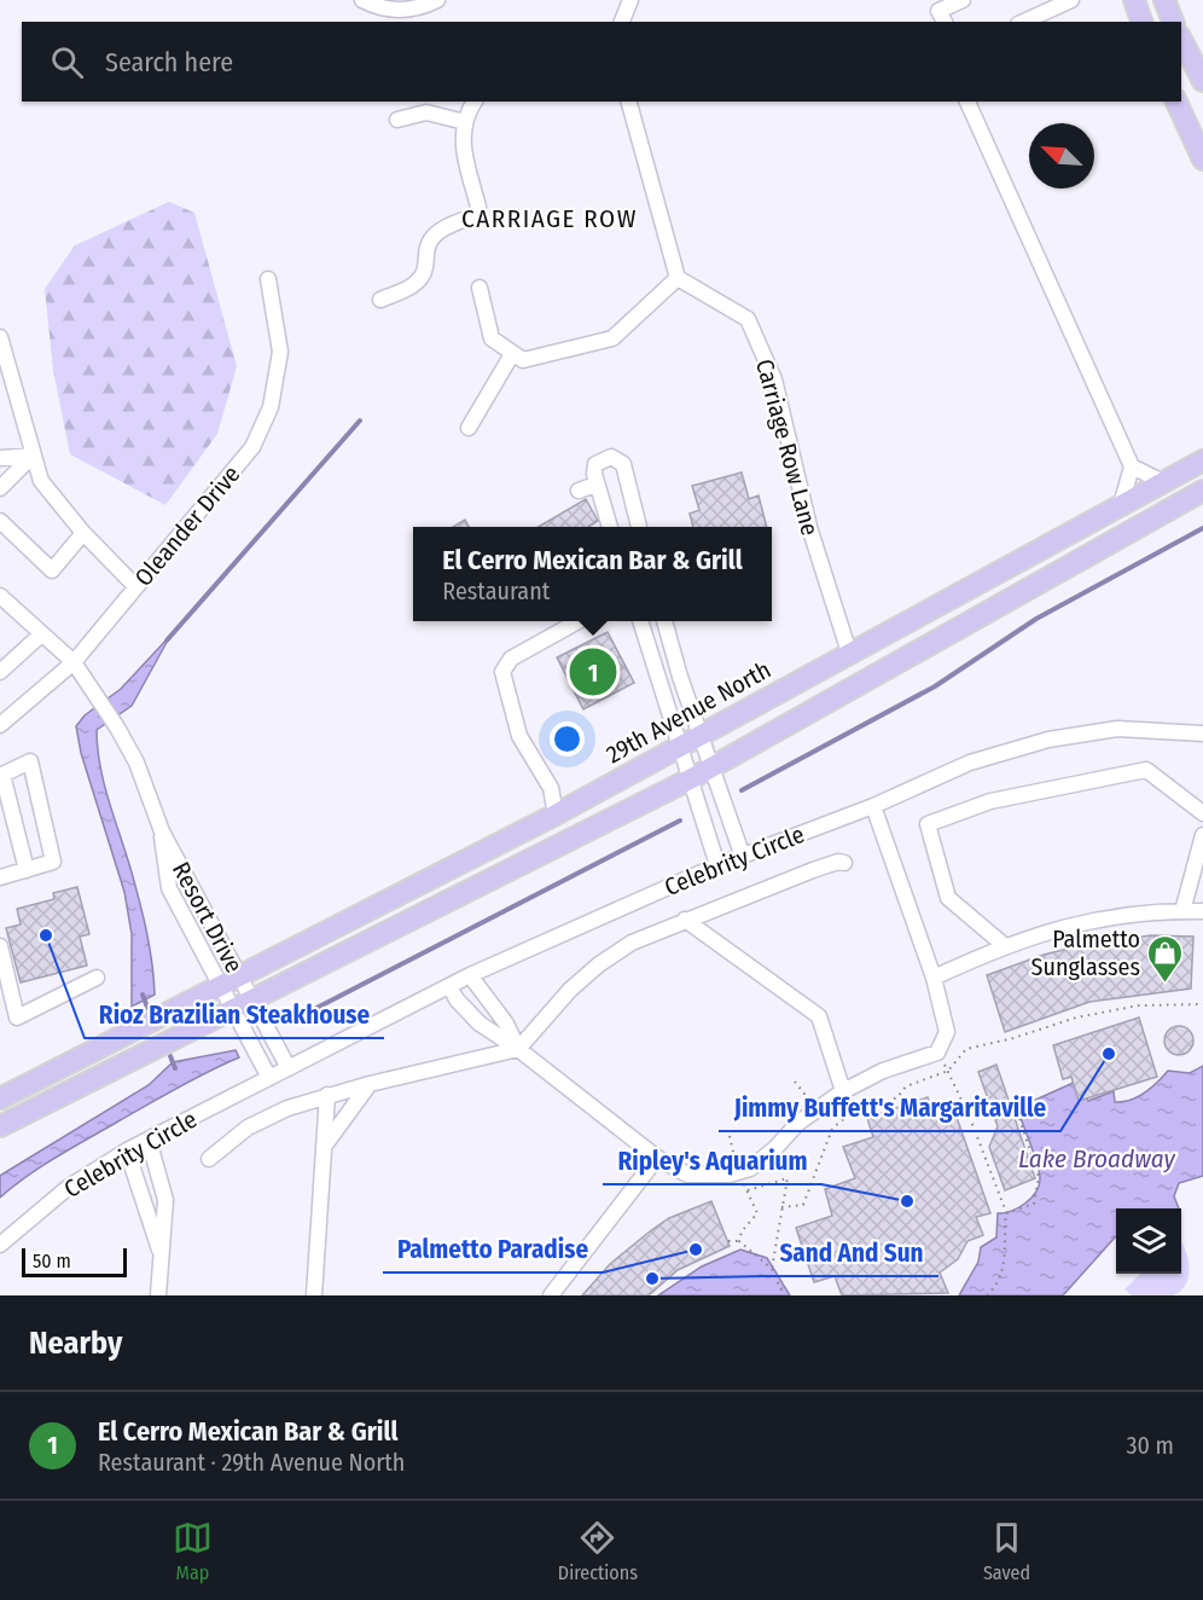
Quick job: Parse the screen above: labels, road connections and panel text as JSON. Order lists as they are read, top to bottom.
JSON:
{
  "streets": {
    "main road": ["29th Avenue North"],
    "street": [
      "Carriage Row Lane",
      "Oleander Drive",
      "Celebrity Circle",
      "Resort Drive"
    ]
  },
  "crossings": [
    ["Carriage Row Lane", "29th Avenue North"],
    ["Oleander Drive", "Resort Drive"],
    ["29th Avenue North", "Resort Drive"]
  ],
  "districts": ["CARRIAGE ROW"],
  "water": ["Lake Broadway"],
  "places": {
    "other": [
      "Rioz Brazilian Steakhouse",
      "Jimmy Buffett's Margaritaville",
      "Ripley's Aquarium",
      "Palmetto Paradise",
      "Sand And Sun"
    ],
    "shop": ["Palmetto Sunglasses"]
  },
  "scale_bar": "50 m",
  "north": "top left",
  "page": {
    "search": "Search here",
    "popup": ["El Cerro Mexican Bar & Grill", "Restaurant"],
    "pins": "1",
    "scale": "50 m",
    "heading": "Nearby",
    "list": [
      {
        "mark": "1",
        "name": "El Cerro Mexican Bar & Grill",
        "note": "Restaurant · 29th Avenue North",
        "value": "30 m"
      }
    ],
    "nav": ["Map", "Directions", "Saved"]
  }
}
